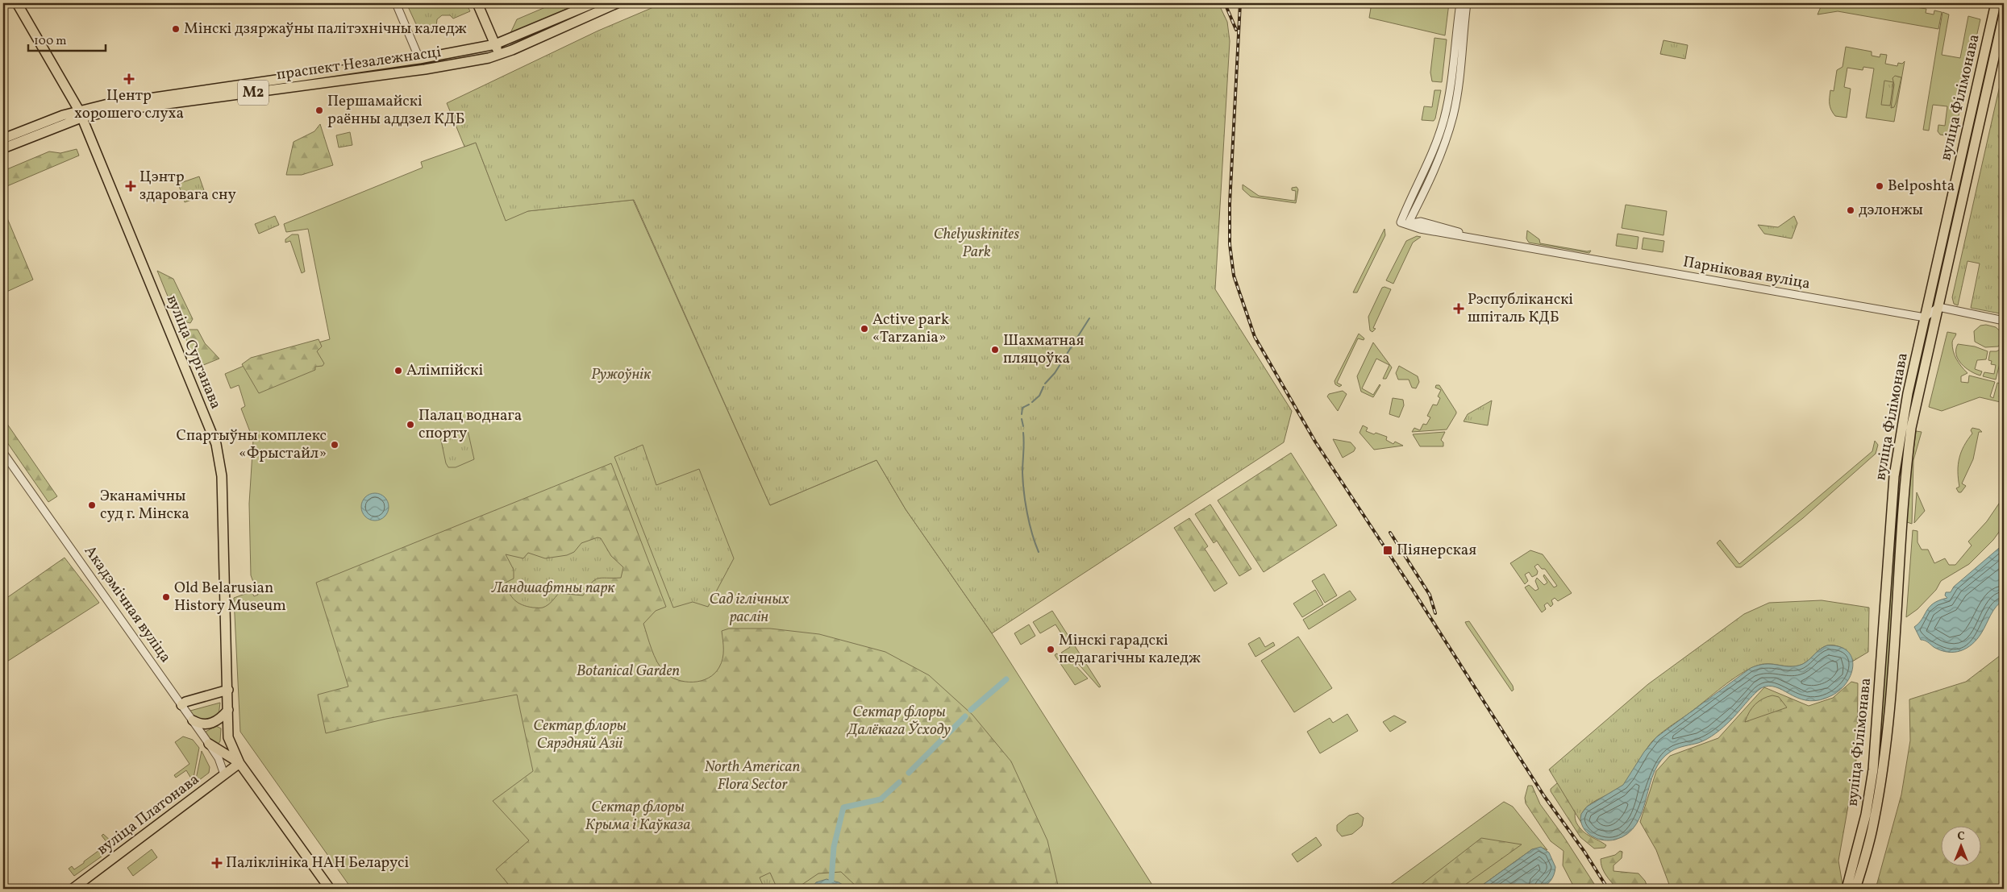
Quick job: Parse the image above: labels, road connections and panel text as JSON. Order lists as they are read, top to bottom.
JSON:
{
  "streets": {
    "main road": [
      "праспект Незалежнасці",
      "М2",
      "вуліца Філімонава",
      "вуліца Сурганава",
      "вуліца Платонава"
    ],
    "street": ["Парніковая вуліца", "Акадэмічная вуліца"]
  },
  "crossings": [
    ["праспект Незалежнасці", "вуліца Сурганава"],
    ["вуліца Філімонава", "Парніковая вуліца"],
    ["вуліца Сурганава", "вуліца Платонава"],
    ["Акадэмічная вуліца", "вуліца Платонава"]
  ],
  "parks": [
    "Chelyuskinites Park",
    "Ружоўнік",
    "Ландшафтны парк",
    "Сад іглічных раслін",
    "Botanical Garden",
    "Сектар флоры Далёкага Ўсходу",
    "Сектар флоры Сярэдняй Азіі",
    "North American Flora Sector",
    "Сектар флоры Крыма і Каўказа"
  ],
  "places": {
    "other": [
      "Мінскі дзяржаўны палітэхнічны каледж",
      "Першамайскі раённы аддзел КДБ",
      "Belposhta",
      "дэлонжы",
      "Active park «Tarzania»",
      "Шахматная пляцоўка",
      "Алімпійскі",
      "Палац воднага спорту",
      "Спартыўны комплекс «Фрыстайл»",
      "Эканамічны суд г. Мінска",
      "Old Belarusian History Museum",
      "Мінскі гарадскі педагагічны каледж"
    ],
    "health": [
      "Центр хорошего слуха",
      "Цэнтр здаровага сну",
      "Рэспубліканскі шпіталь КДБ",
      "Паліклініка НАН Беларусі"
    ],
    "transit": ["Піянерская"]
  },
  "scale_bar": "100 m",
  "north": "top"
}
